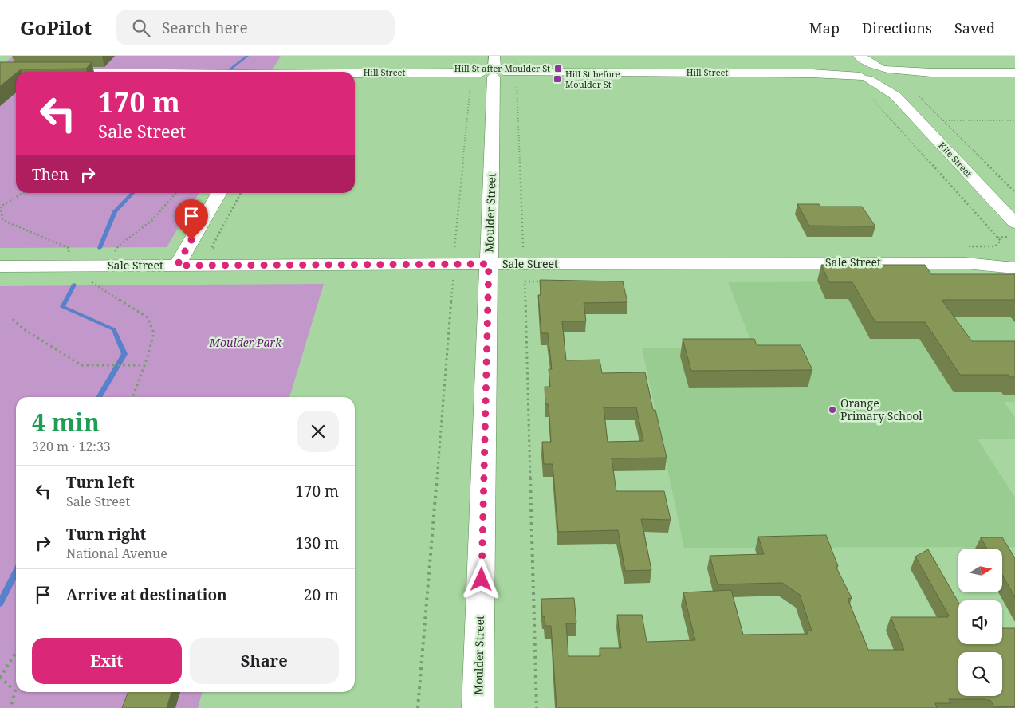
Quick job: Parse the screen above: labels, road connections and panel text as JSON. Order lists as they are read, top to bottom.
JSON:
{
  "streets": {
    "street": [
      "Hill Street",
      "Kite Street",
      "Moulder Street",
      "Sale Street"
    ]
  },
  "crossings": [
    ["Hill Street", "Kite Street"],
    ["Hill Street", "Moulder Street"],
    ["Moulder Street", "Sale Street"]
  ],
  "parks": ["Moulder Park"],
  "places": {
    "transit": ["Hill St after Moulder St", "Hill St before Moulder St"],
    "other": ["Orange Primary School"]
  },
  "north": "right",
  "page": {
    "header": "GoPilot",
    "search": "Search here",
    "nav": ["Map", "Directions", "Saved"],
    "turn": ["170 m", "Sale Street"],
    "then": "Then",
    "heading": ["4 min", "320 m · 12:33"],
    "list": [
      {
        "name": "Turn left",
        "note": "Sale Street",
        "value": "170 m"
      },
      {
        "name": "Turn right",
        "note": "National Avenue",
        "value": "130 m"
      },
      {
        "name": "Arrive at destination",
        "value": "20 m"
      }
    ],
    "buttons": ["Exit", "Share"]
  }
}
